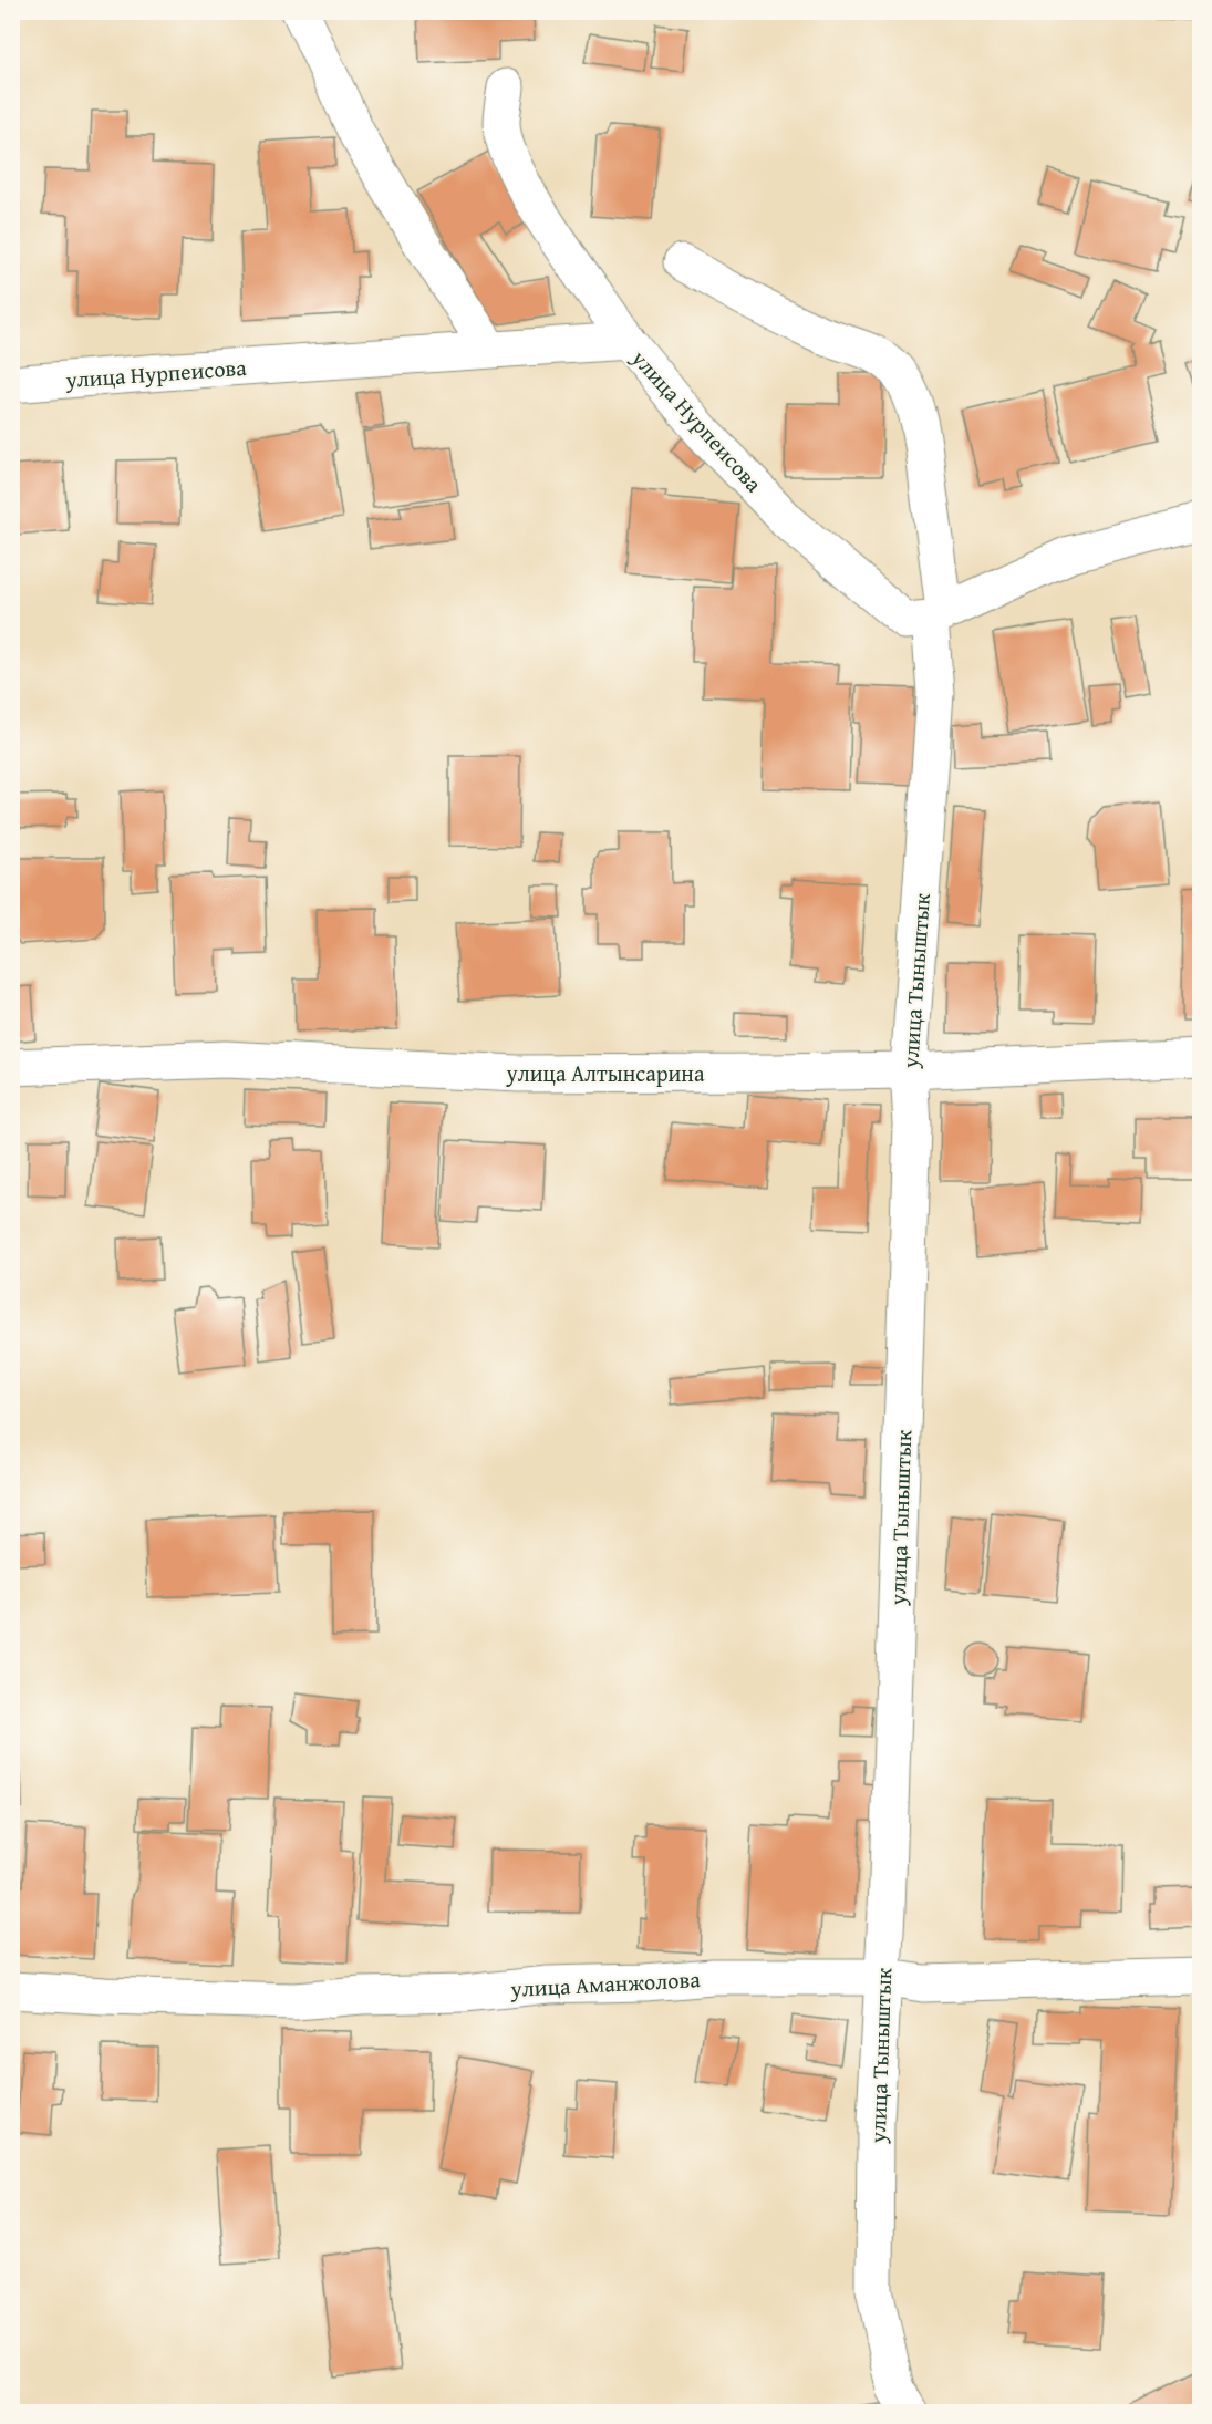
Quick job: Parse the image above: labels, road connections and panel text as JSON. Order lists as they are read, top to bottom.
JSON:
{
  "streets": {
    "street": [
      "улица Нурпеисова",
      "улица Тыныштык",
      "улица Алтынсарина",
      "улица Аманжолова"
    ]
  },
  "crossings": [
    ["улица Нурпеисова", "улица Тыныштык"],
    ["улица Тыныштык", "улица Алтынсарина"],
    ["улица Тыныштык", "улица Аманжолова"]
  ]
}
